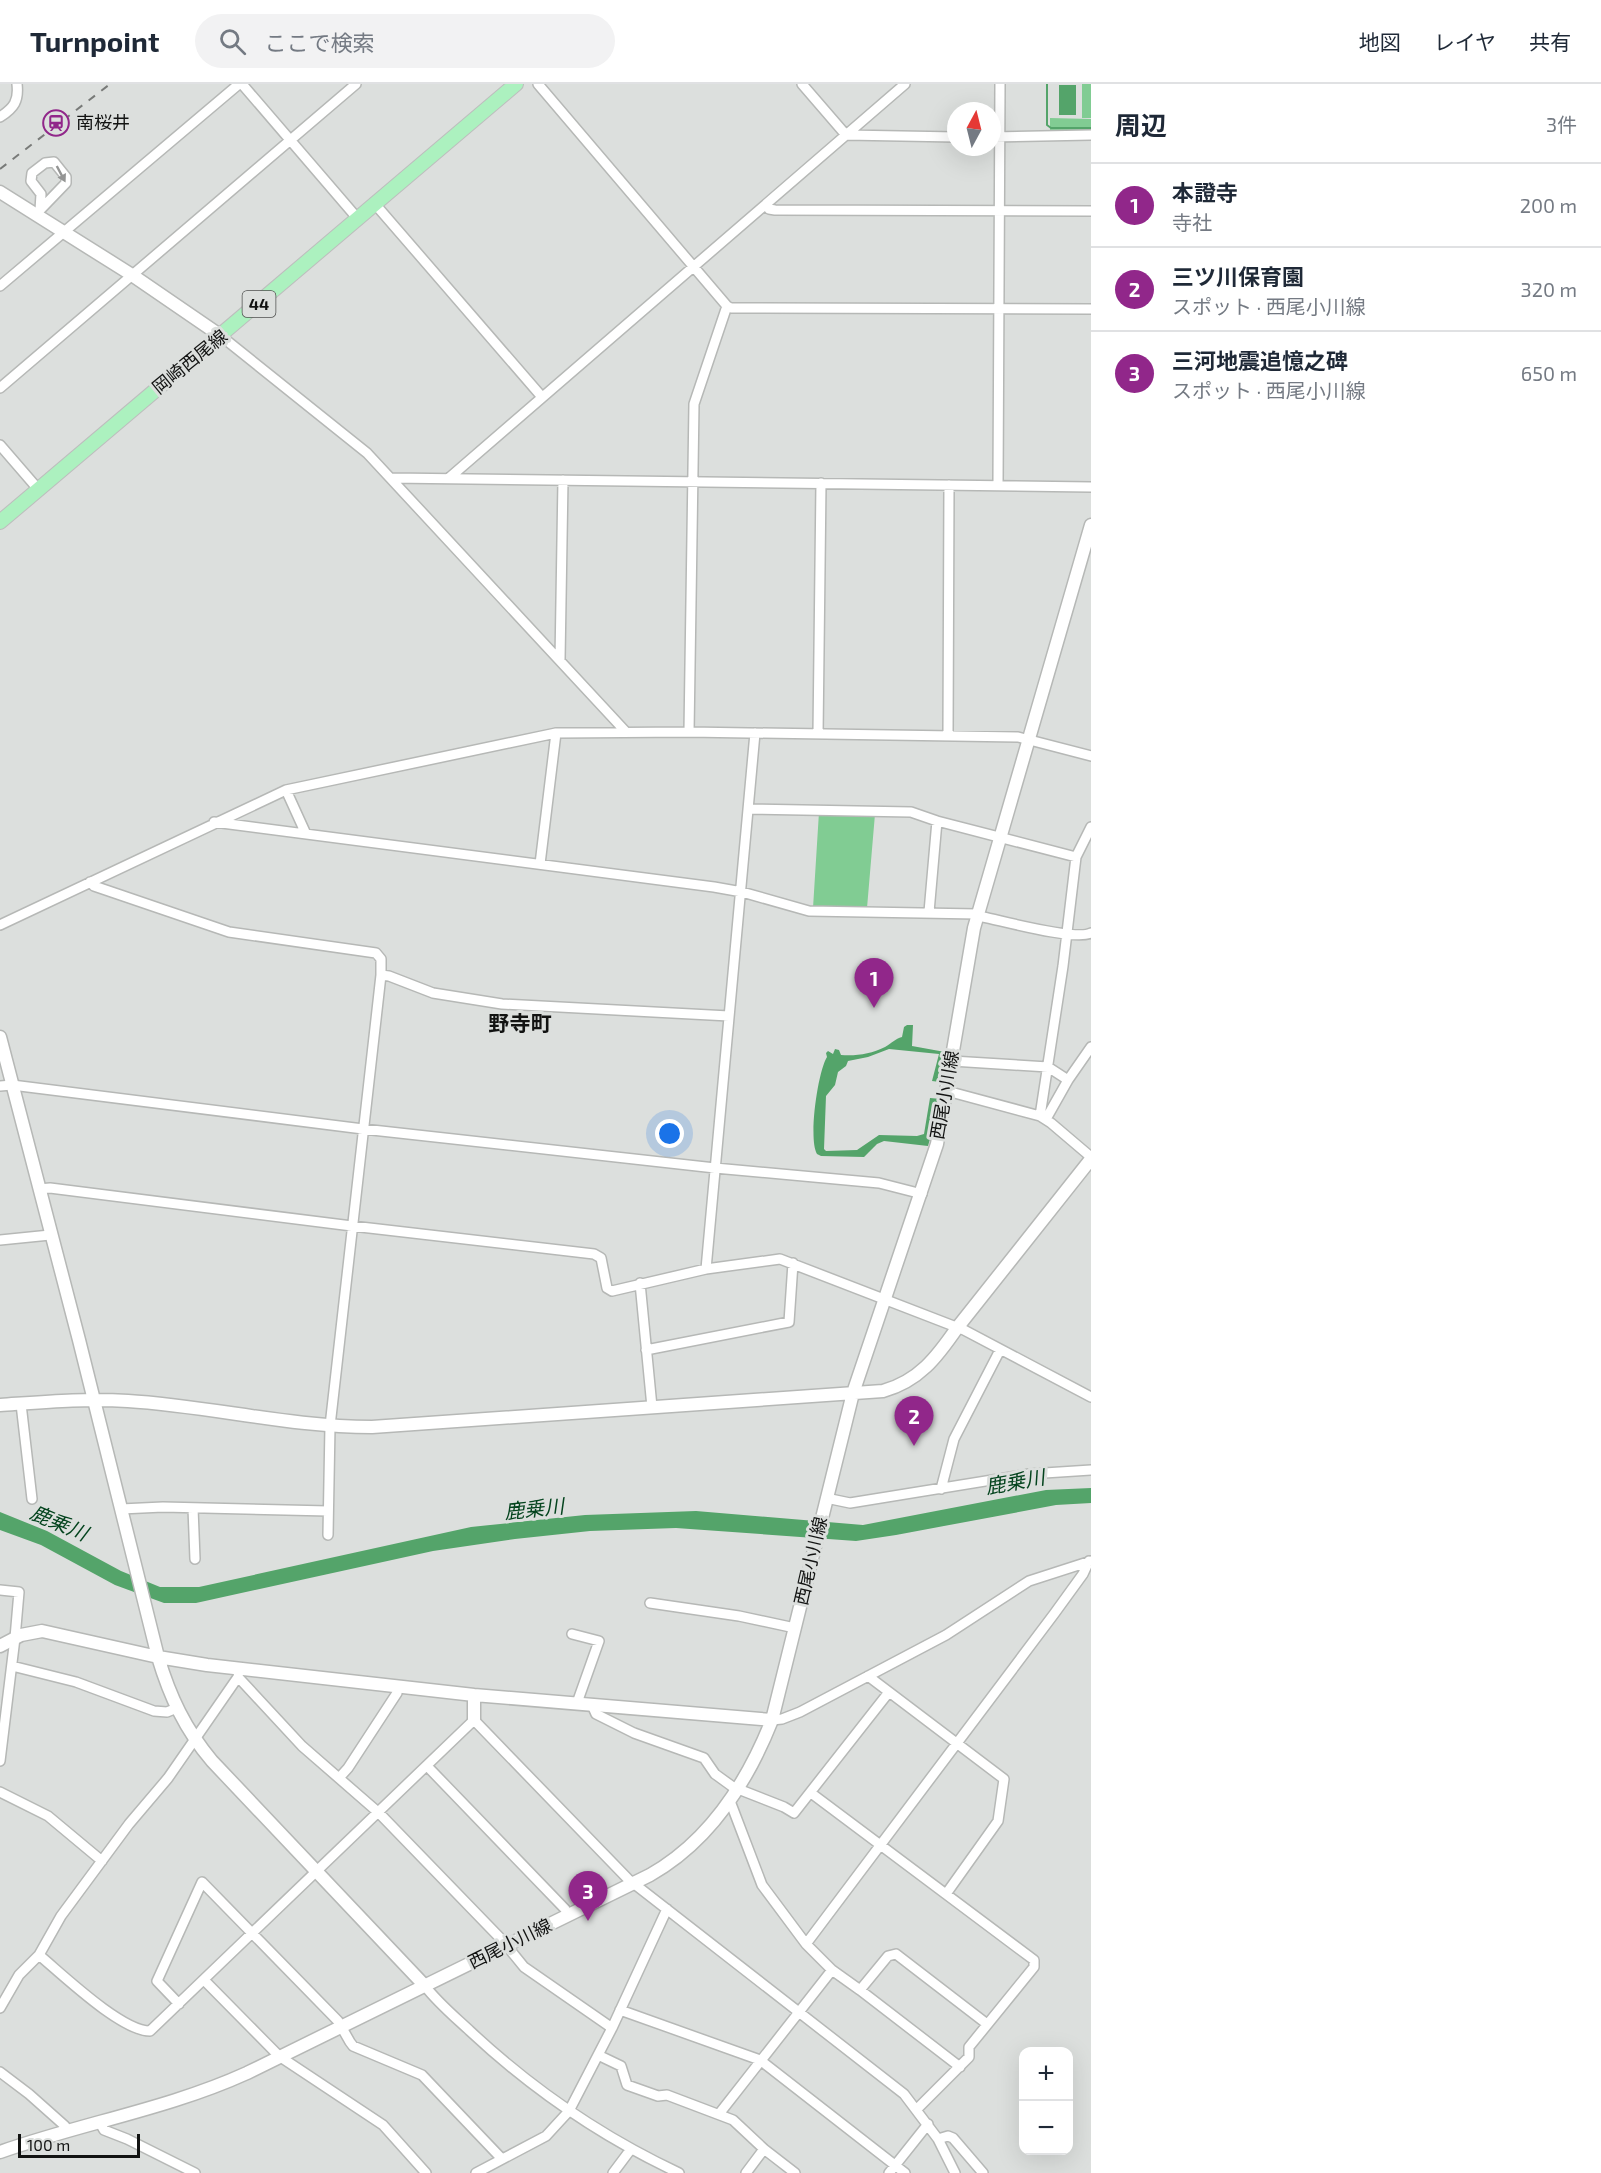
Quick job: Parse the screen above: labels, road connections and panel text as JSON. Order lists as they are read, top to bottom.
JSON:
{
  "streets": {
    "main road": ["44", "岡崎西尾線"],
    "street": ["西尾小川線"]
  },
  "districts": ["野寺町"],
  "water": ["鹿乗川"],
  "places": {
    "station": ["南桜井"]
  },
  "scale_bar": "100 m",
  "north": "top",
  "page": {
    "header": "Turnpoint",
    "search": "ここで検索",
    "nav": ["地図", "レイヤ", "共有"],
    "heading": ["周辺", "3件"],
    "list": [
      {
        "mark": "1",
        "name": "本證寺",
        "note": "寺社",
        "value": "200 m"
      },
      {
        "mark": "2",
        "name": "三ツ川保育園",
        "note": "スポット · 西尾小川線",
        "value": "320 m"
      },
      {
        "mark": "3",
        "name": "三河地震追憶之碑",
        "note": "スポット · 西尾小川線",
        "value": "650 m"
      }
    ],
    "pins": ["1", "2", "3"],
    "map_buttons": ["+", "−"],
    "scale": "100 m"
  }
}
